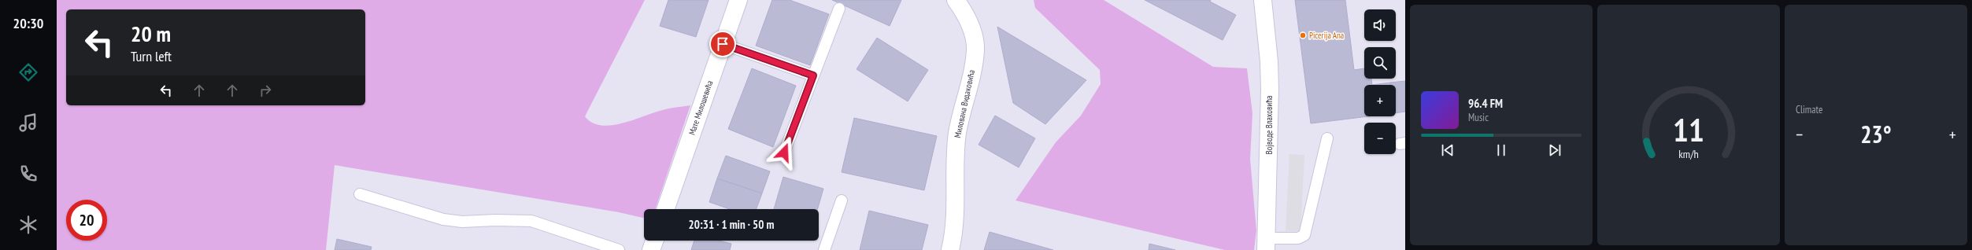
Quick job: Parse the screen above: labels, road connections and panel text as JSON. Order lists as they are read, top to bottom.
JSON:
{
  "streets": {
    "street": ["Милована Видаковића", "Мате Милошевића", "Војводе Влаховића"]
  },
  "places": ["Picerija Ana"],
  "page": {
    "tabs": "20:30",
    "tile": "Climate",
    "map_buttons": ["+", "−"],
    "turn": ["20 m", "Turn left"],
    "song": ["96.4 FM", "Music"],
    "heat": ["−", "23°", "+"],
    "limit": "20",
    "trip": "20:31 · 1 min · 50 m",
    "gauge": ["11", "km/h"]
  }
}
